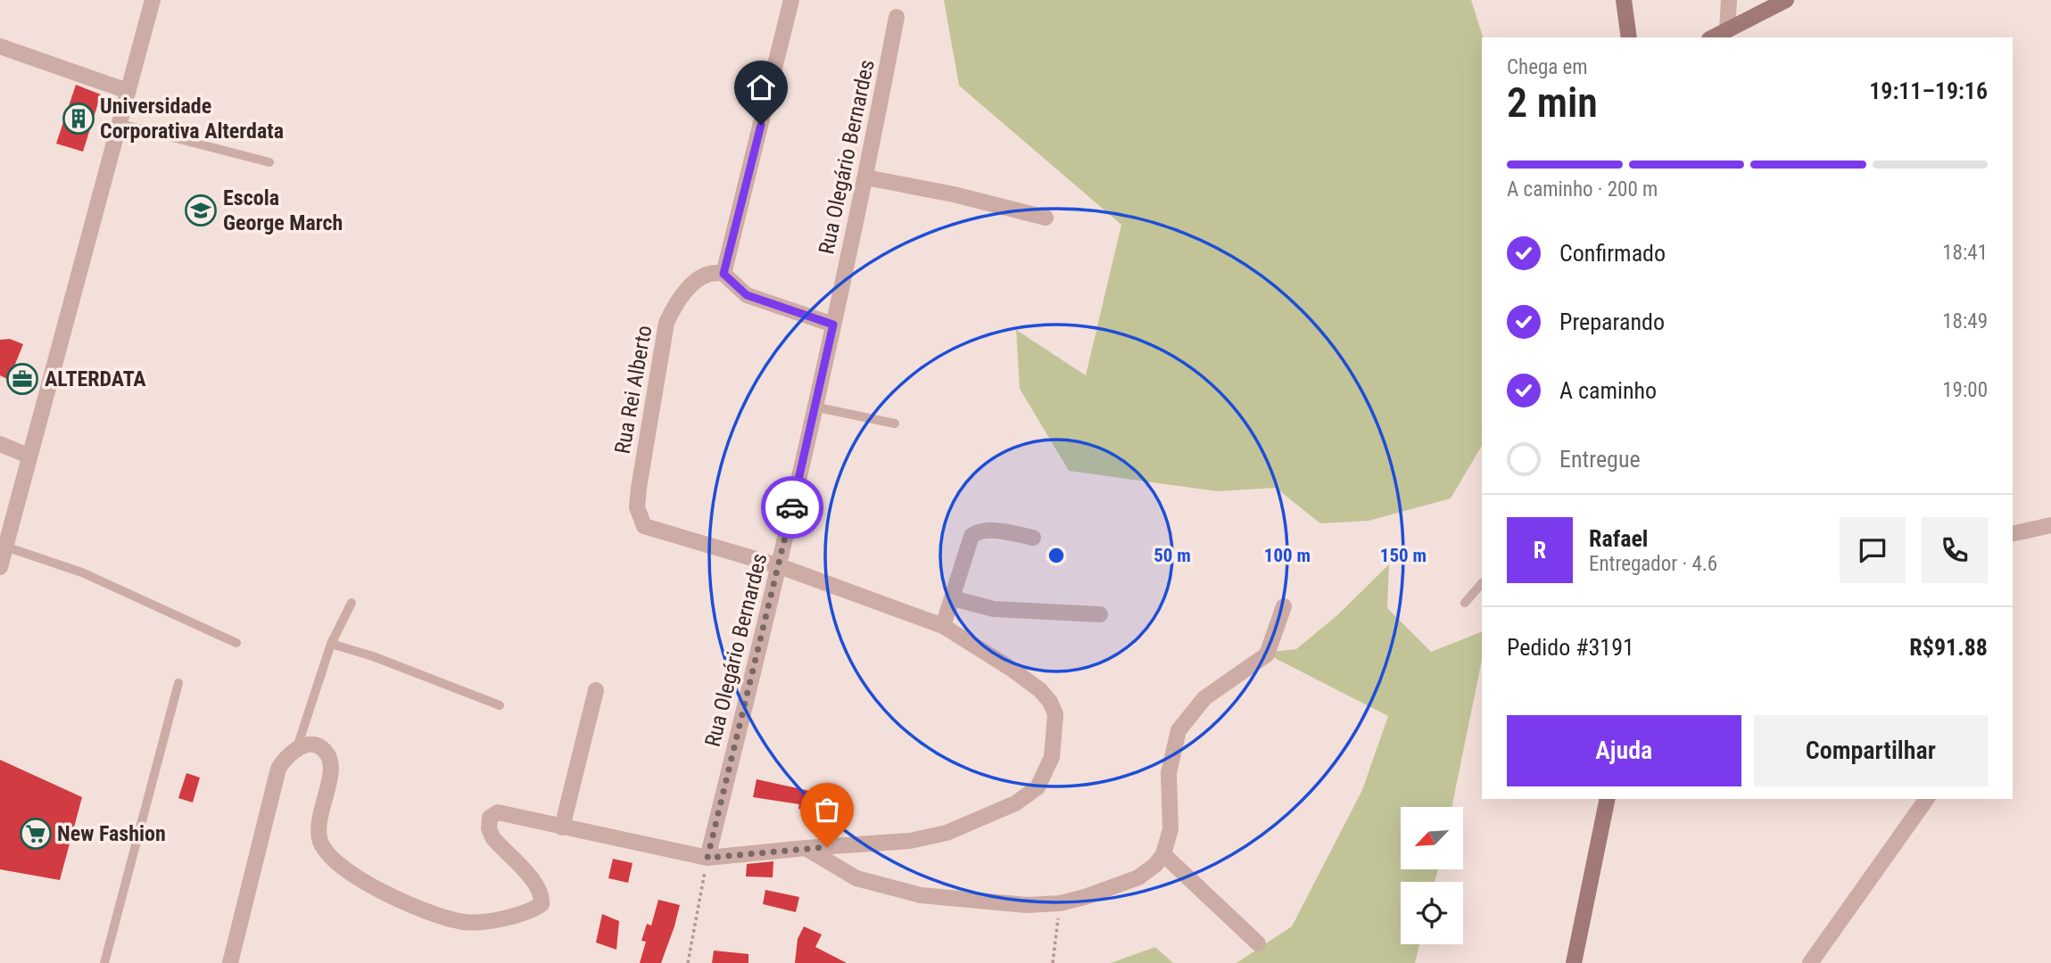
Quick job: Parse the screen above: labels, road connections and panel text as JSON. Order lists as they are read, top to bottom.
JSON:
{
  "streets": {
    "street": ["Rua Olegário Bernardes", "Rua Rei Alberto"]
  },
  "crossings": [
    ["Rua Olegário Bernardes", "Rua Rei Alberto"]
  ],
  "places": {
    "building": ["Universidade Corporativa Alterdata"],
    "school or university": ["Escola George March"],
    "office": ["ALTERDATA"],
    "supermarket": ["New Fashion"]
  },
  "north": "bottom left",
  "page": {
    "heading": ["2 min", "Chega em", "19:11–19:16"],
    "panel": [
      "Rafael",
      "Entregador · 4.6",
      "Pedido #3191",
      "R$91.88"
    ],
    "bar": "A caminho · 200 m",
    "list": [
      ["Confirmado", "18:41"],
      ["Preparando", "18:49"],
      ["A caminho", "19:00"],
      "Entregue"
    ],
    "round": "R",
    "buttons": ["Ajuda", "Compartilhar"]
  },
  "rings": ["50 m", "100 m", "150 m"]
}
